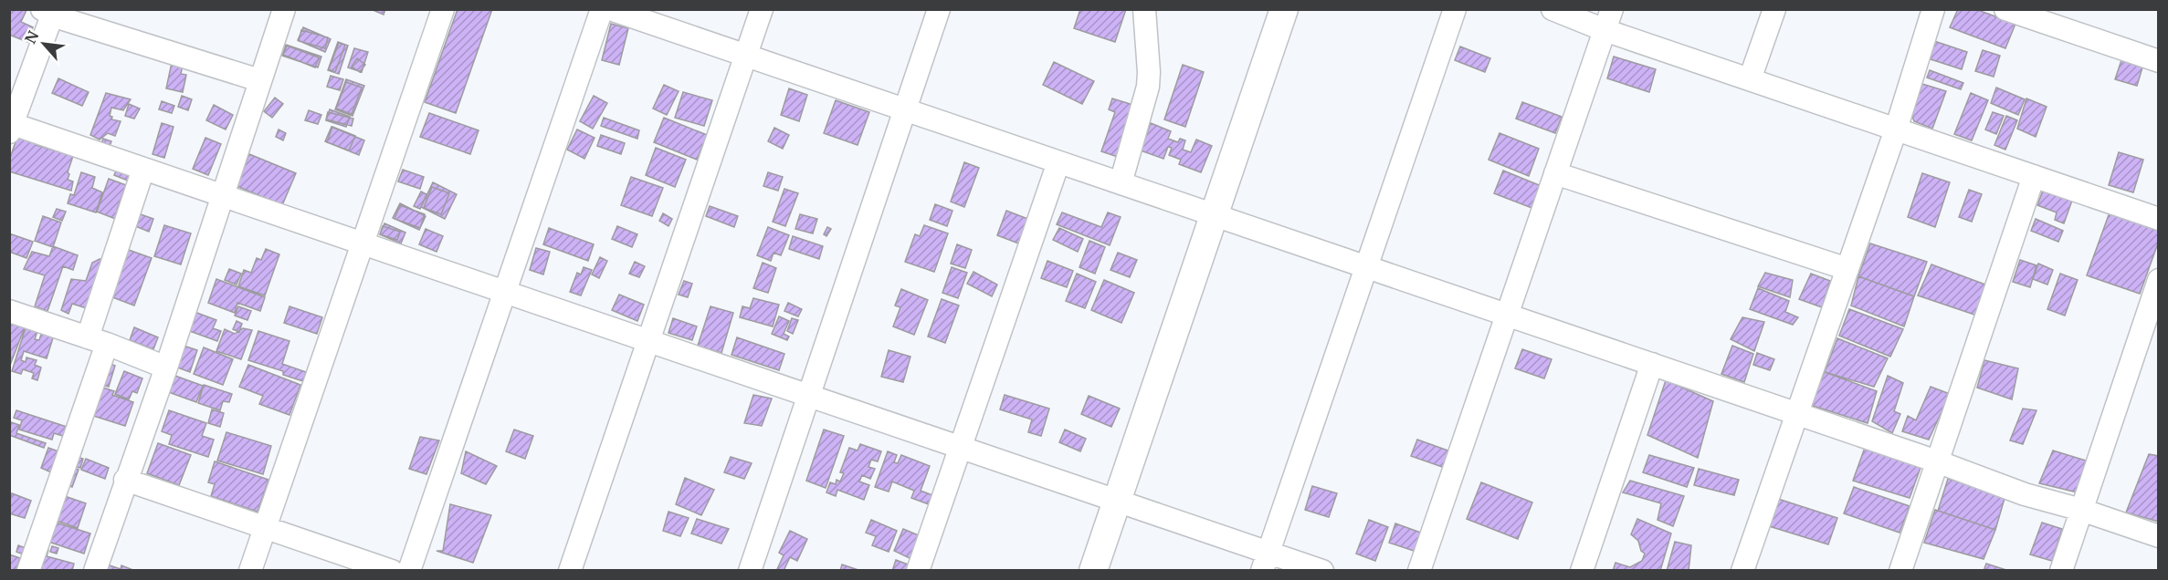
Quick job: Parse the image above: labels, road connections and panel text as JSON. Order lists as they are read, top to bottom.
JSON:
{
  "north": "top left"
}
